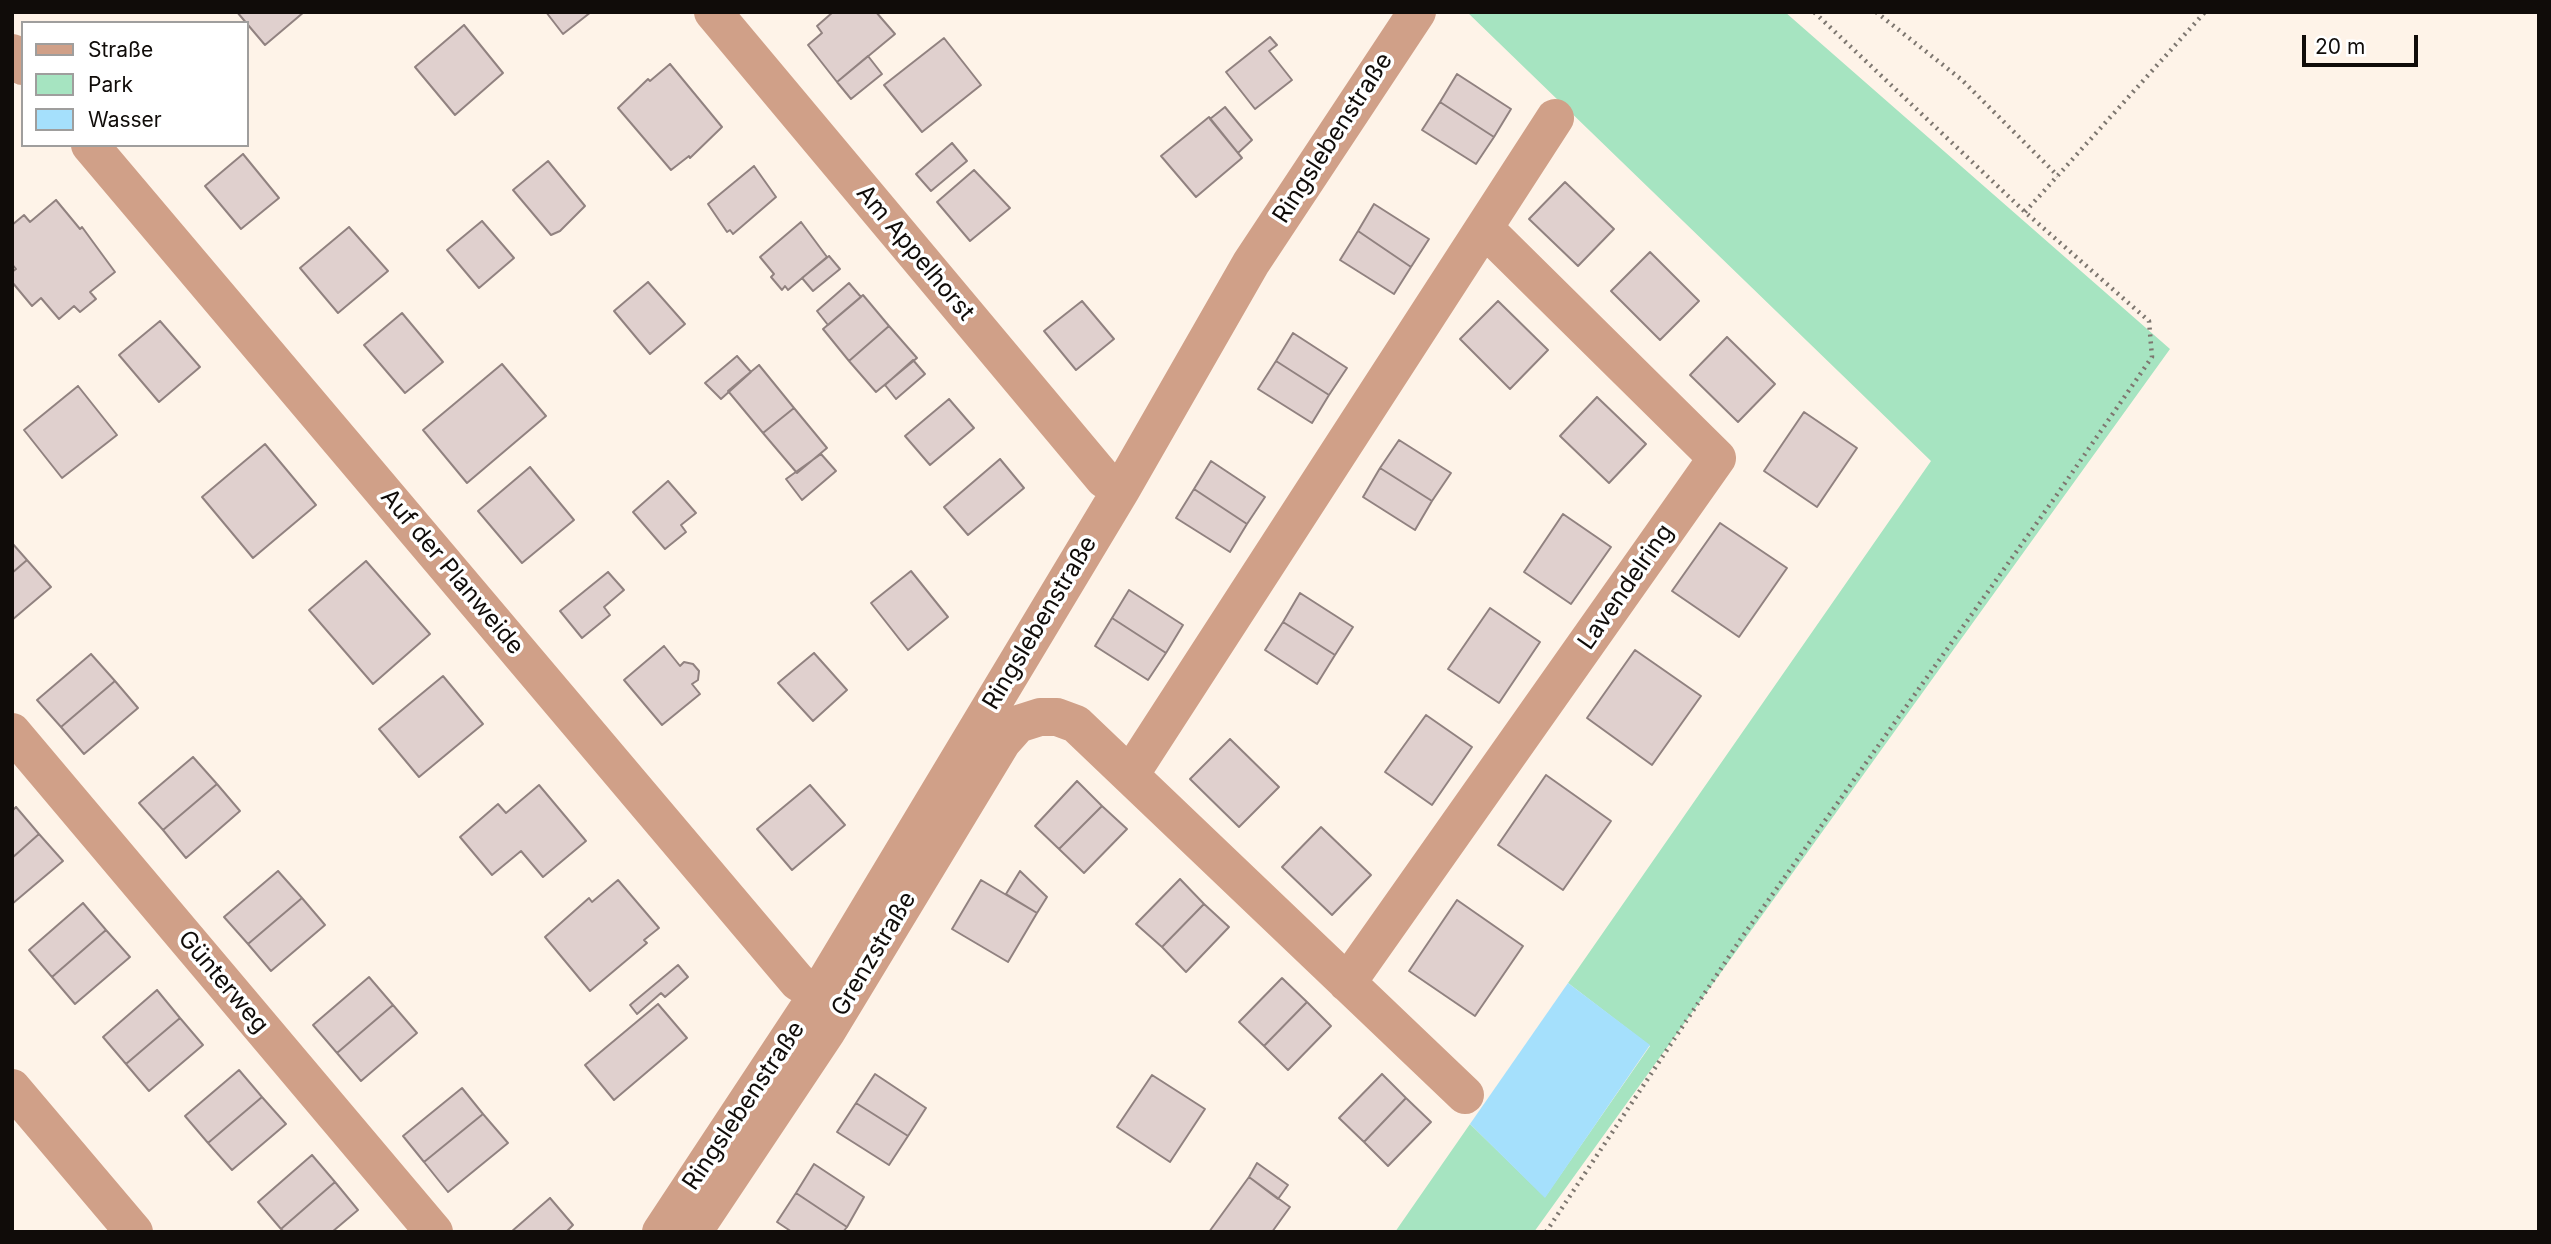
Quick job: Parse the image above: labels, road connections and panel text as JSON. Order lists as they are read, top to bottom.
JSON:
{
  "streets": {
    "street": [
      "Ringslebenstraße",
      "Am Appelhorst",
      "Auf der Planweide",
      "Lavendelring",
      "Grenzstraße",
      "Günterweg"
    ]
  },
  "crossings": [
    ["Ringslebenstraße", "Am Appelhorst"],
    ["Ringslebenstraße", "Auf der Planweide"]
  ],
  "legend": ["Straße", "Park", "Wasser"],
  "scale_bar": "20 m"
}
